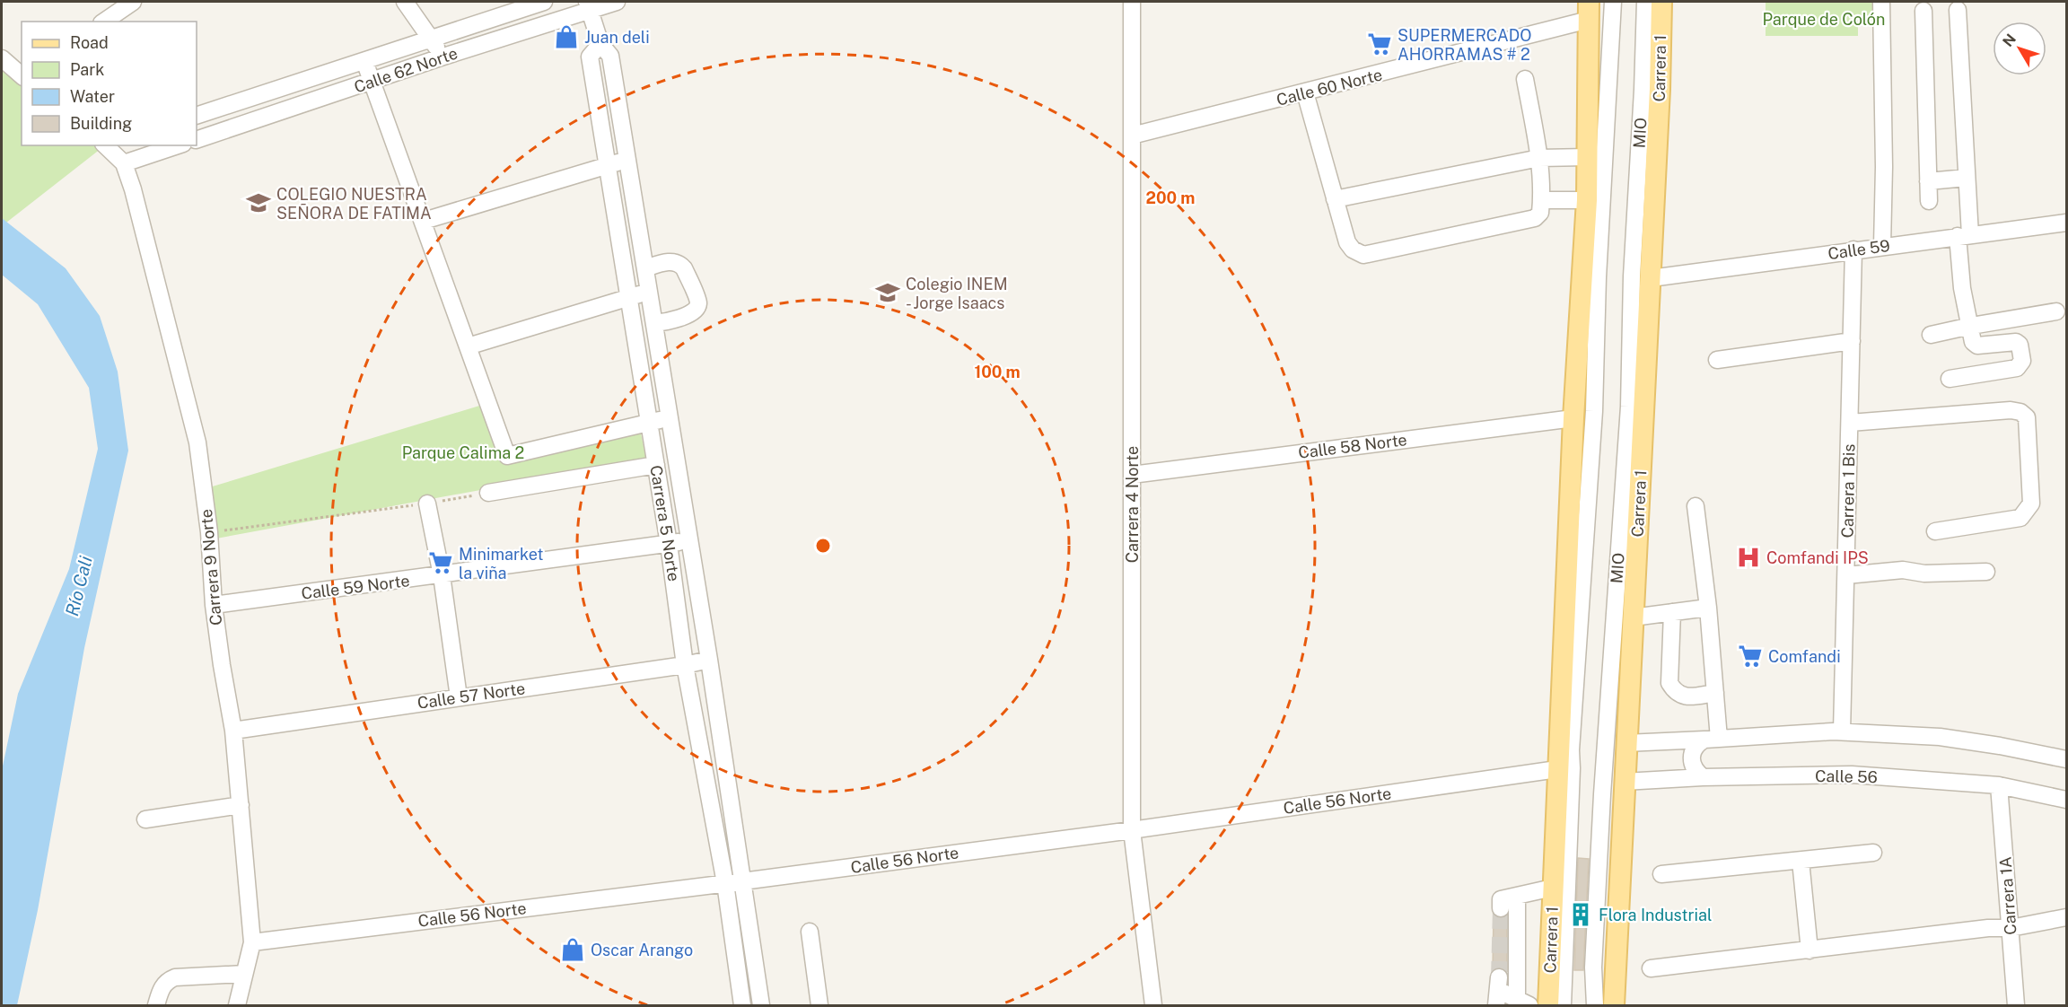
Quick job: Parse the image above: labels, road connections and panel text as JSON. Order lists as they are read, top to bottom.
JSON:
{
  "streets": {
    "main road": ["Carrera 1"],
    "street": [
      "Calle 62 Norte",
      "Calle 60 Norte",
      "MIO",
      "Calle 59",
      "Calle 58 Norte",
      "Carrera 1 Bis",
      "Carrera 4 Norte",
      "Carrera 5 Norte",
      "Carrera 9 Norte",
      "Calle 59 Norte",
      "Calle 57 Norte",
      "Calle 56",
      "Calle 56 Norte",
      "Carrera 1A"
    ]
  },
  "crossings": [
    ["Carrera 1", "Calle 60 Norte"],
    ["Carrera 1", "Calle 59"],
    ["Carrera 1", "Calle 58 Norte"],
    ["Carrera 1", "Calle 56"],
    ["Carrera 1", "Calle 56 Norte"],
    ["Calle 62 Norte", "Carrera 5 Norte"],
    ["Calle 60 Norte", "Carrera 4 Norte"],
    ["Calle 59", "Carrera 1 Bis"],
    ["Calle 58 Norte", "Carrera 4 Norte"],
    ["Carrera 4 Norte", "Calle 56 Norte"],
    ["Carrera 5 Norte", "Calle 59 Norte"],
    ["Carrera 5 Norte", "Calle 57 Norte"],
    ["Carrera 5 Norte", "Calle 56 Norte"],
    ["Carrera 9 Norte", "Calle 59 Norte"],
    ["Carrera 9 Norte", "Calle 57 Norte"],
    ["Carrera 9 Norte", "Calle 56 Norte"],
    ["Calle 56", "Carrera 1A"]
  ],
  "water": ["Río Cali"],
  "parks": ["Parque de Colón", "Parque Calima 2"],
  "places": {
    "shop": ["Juan deli", "Oscar Arango"],
    "supermarket": ["SUPERMERCADO AHORRAMAS # 2", "Minimarket la viña", "Comfandi"],
    "school or university": ["COLEGIO NUESTRA SEÑORA DE FATIMA", "Colegio INEM - Jorge Isaacs"],
    "hospital": ["Comfandi IPS"],
    "building": ["Flora Industrial"]
  },
  "legend": [
    "Road",
    "Park",
    "Water",
    "Building"
  ],
  "north": "top left",
  "rings": ["200 m", "100 m"]
}
